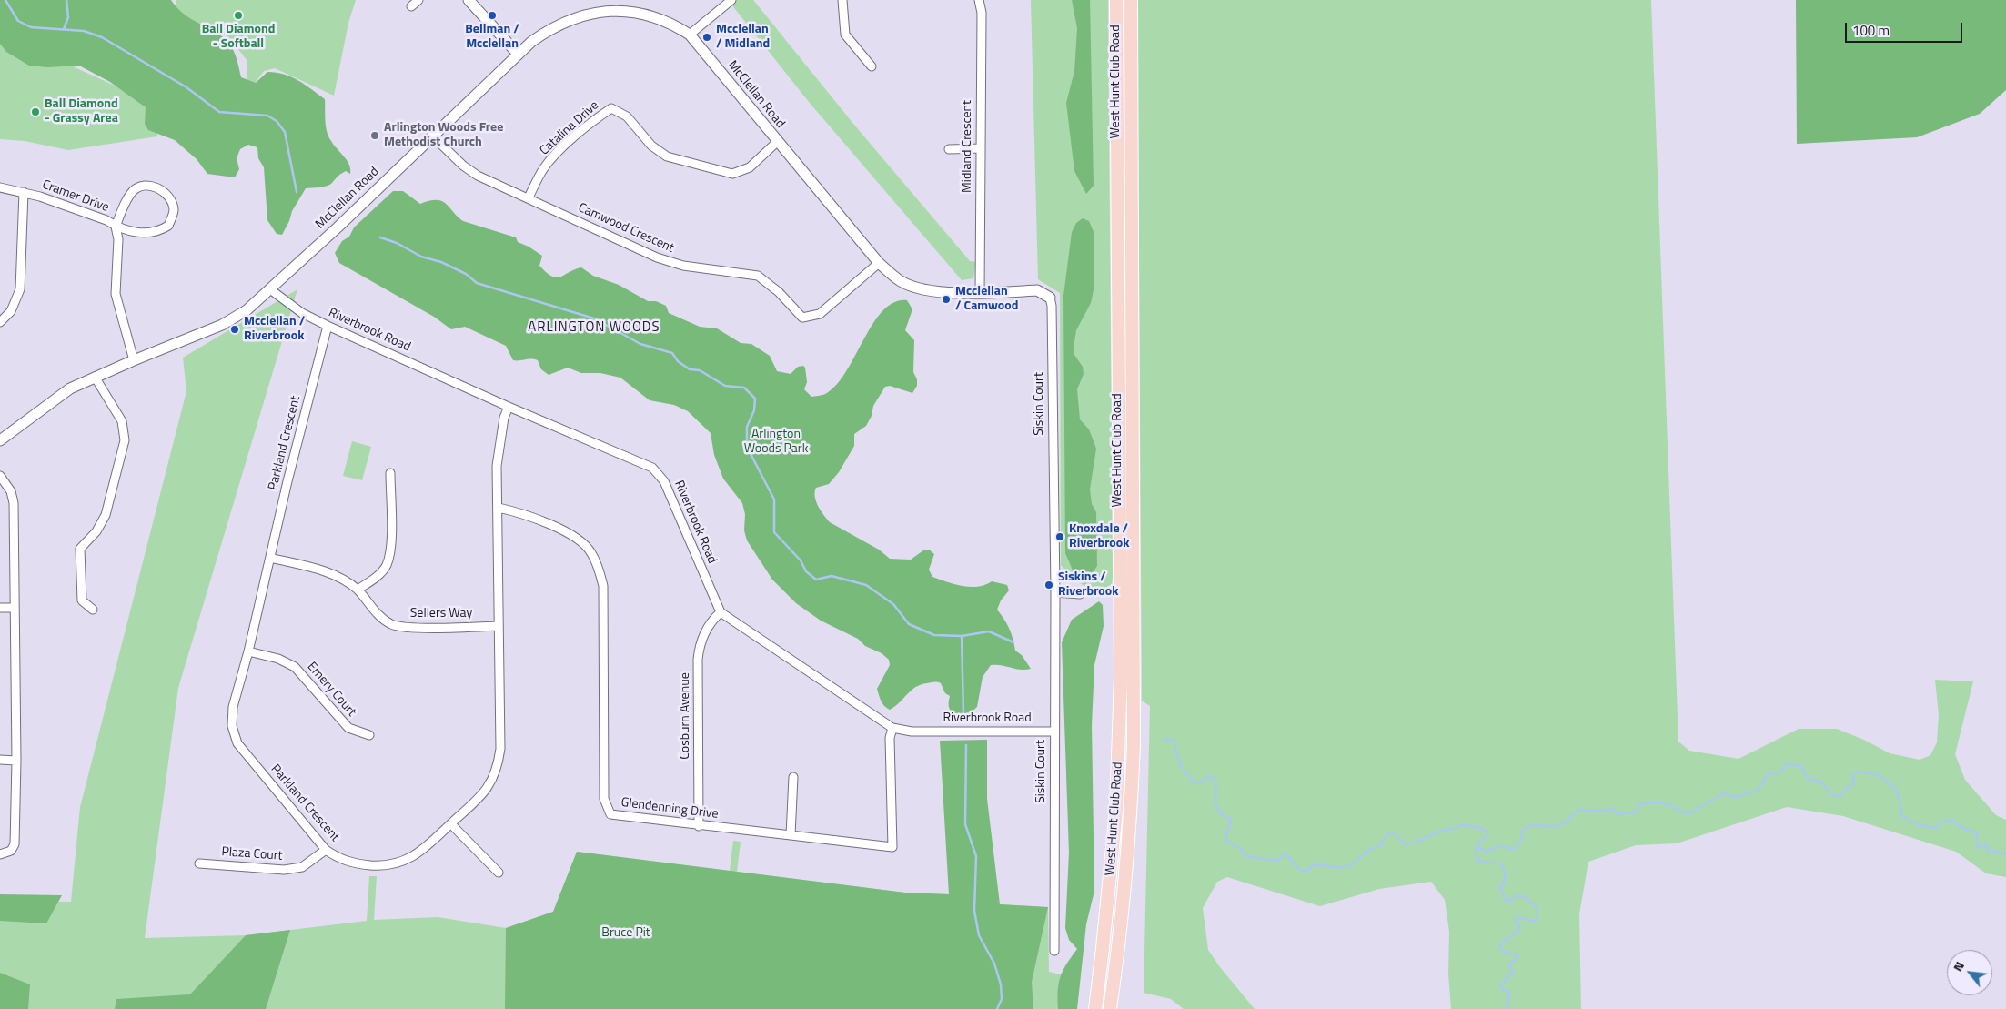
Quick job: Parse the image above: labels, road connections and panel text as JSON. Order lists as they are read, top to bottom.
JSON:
{
  "streets": {
    "main road": ["West Hunt Club Road"],
    "street": [
      "McClellan Road",
      "Catalina Drive",
      "Midland Crescent",
      "Cramer Drive",
      "Camwood Crescent",
      "Riverbrook Road",
      "Siskin Court",
      "Parkland Crescent",
      "Sellers Way",
      "Emery Court",
      "Cosburn Avenue",
      "Glendenning Drive",
      "Plaza Court"
    ]
  },
  "crossings": [
    ["McClellan Road", "Catalina Drive"],
    ["McClellan Road", "Midland Crescent"],
    ["McClellan Road", "Cramer Drive"],
    ["McClellan Road", "Camwood Crescent"],
    ["McClellan Road", "Riverbrook Road"],
    ["McClellan Road", "Siskin Court"],
    ["Catalina Drive", "Camwood Crescent"],
    ["Riverbrook Road", "Siskin Court"],
    ["Riverbrook Road", "Parkland Crescent"],
    ["Riverbrook Road", "Cosburn Avenue"],
    ["Riverbrook Road", "Glendenning Drive"],
    ["Parkland Crescent", "Sellers Way"],
    ["Parkland Crescent", "Emery Court"],
    ["Parkland Crescent", "Glendenning Drive"],
    ["Parkland Crescent", "Plaza Court"],
    ["Cosburn Avenue", "Glendenning Drive"]
  ],
  "districts": ["ARLINGTON WOODS"],
  "parks": ["Arlington Woods Park", "Bruce Pit"],
  "places": [
    "Ball Diamond - Softball",
    "Bellman / Mcclellan",
    "Mcclellan / Midland",
    "Ball Diamond - Grassy Area",
    "Arlington Woods Free Methodist Church",
    "Mcclellan / Camwood",
    "Mcclellan / Riverbrook",
    "Knoxdale / Riverbrook",
    "Siskins / Riverbrook"
  ],
  "scale_bar": "100 m",
  "north": "top left"
}
